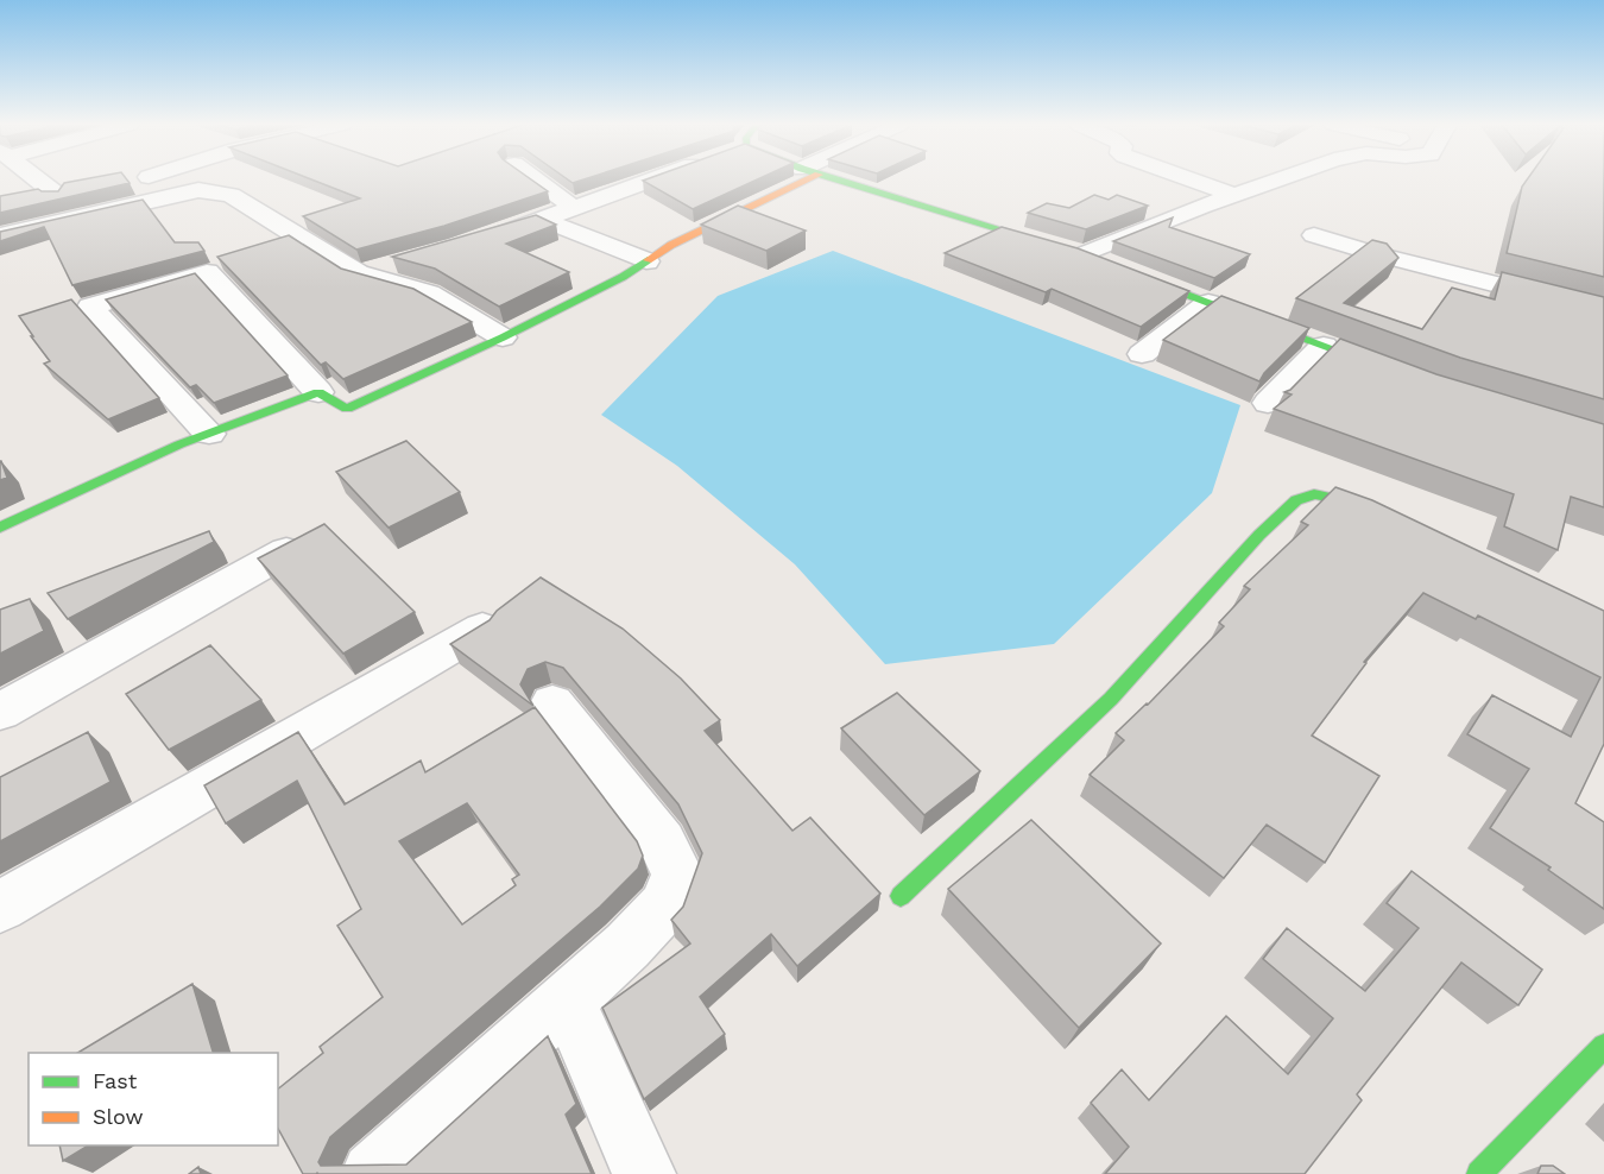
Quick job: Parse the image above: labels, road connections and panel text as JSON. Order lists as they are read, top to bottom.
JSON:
{
  "legend": ["Fast", "Slow"]
}
